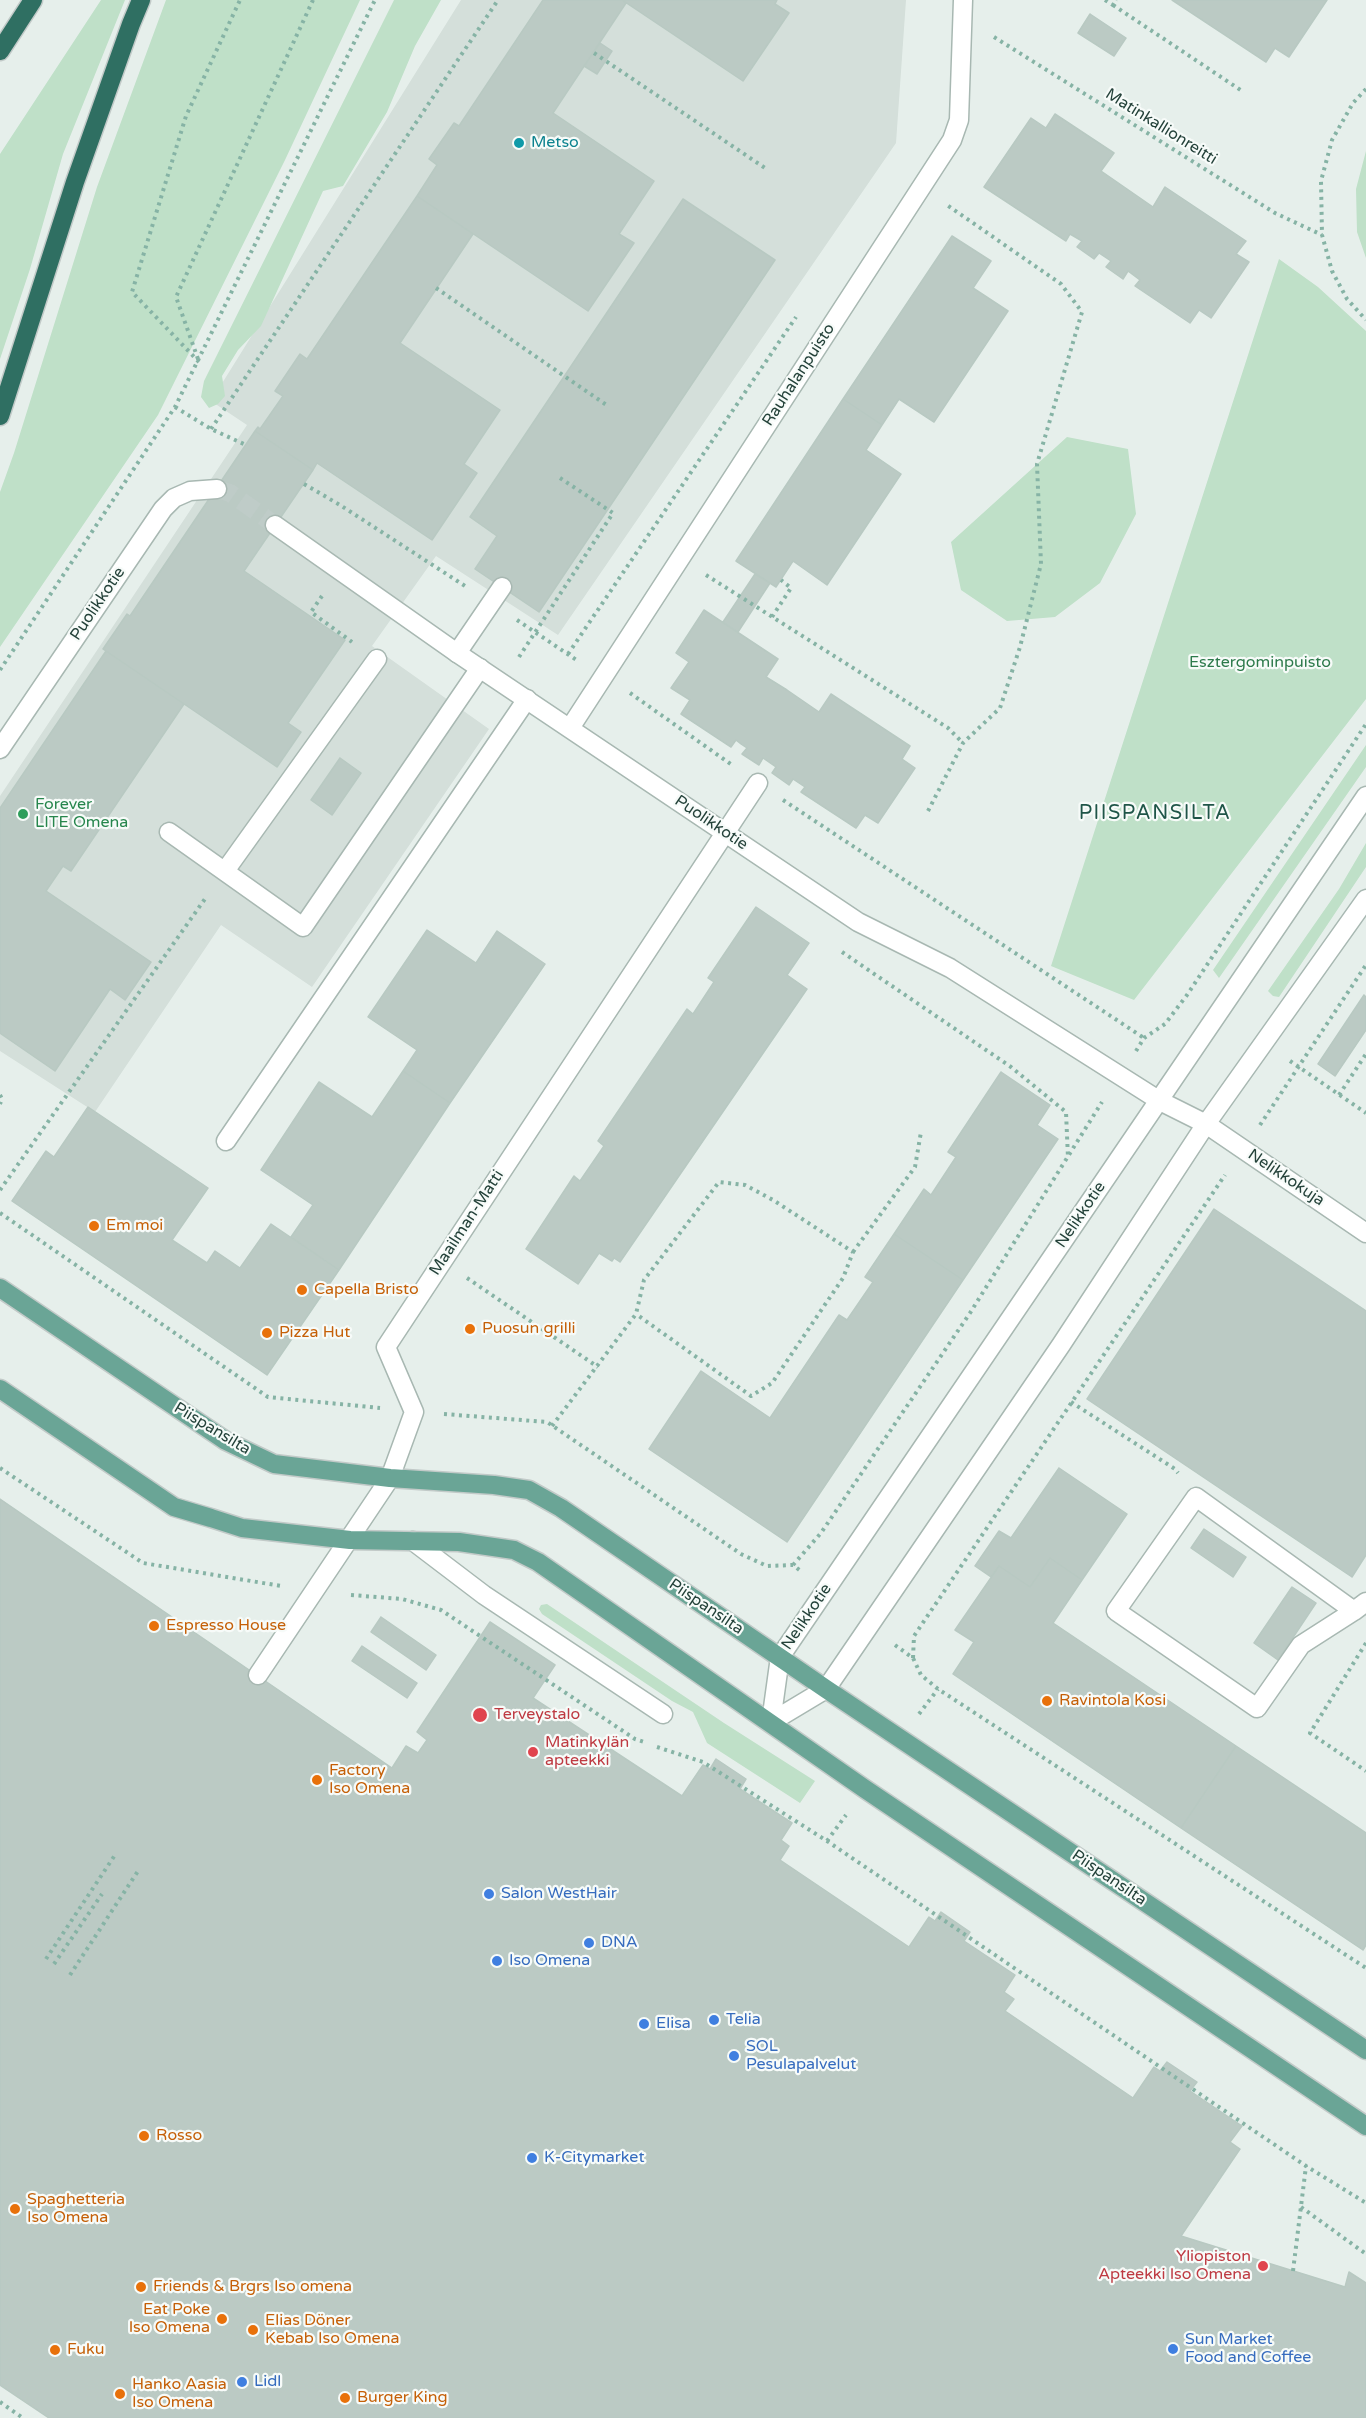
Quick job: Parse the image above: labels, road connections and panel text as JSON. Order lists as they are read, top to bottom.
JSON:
{
  "streets": {
    "main road": ["Piispansilta"],
    "street": [
      "Rauhalanpuisto",
      "Puolikkotie",
      "Nelikkokuja",
      "Nelikkotie",
      "Maailman-Matti"
    ],
    "path": ["Matinkallionreitti"]
  },
  "crossings": [
    ["Rauhalanpuisto", "Puolikkotie"],
    ["Puolikkotie", "Nelikkokuja"],
    ["Puolikkotie", "Nelikkotie"],
    ["Puolikkotie", "Maailman-Matti"],
    ["Nelikkokuja", "Nelikkotie"],
    ["Nelikkotie", "Piispansilta"],
    ["Maailman-Matti", "Piispansilta"]
  ],
  "districts": ["PIISPANSILTA"],
  "parks": ["Esztergominpuisto"],
  "places": [
    "Metso",
    "Forever LITE Omena",
    "Em moi",
    "Capella Bristo",
    "Puosun grilli",
    "Pizza Hut",
    "Espresso House",
    "Ravintola Kosi",
    "Terveystalo",
    "Matinkylän apteekki",
    "Factory Iso Omena",
    "Salon WestHair",
    "DNA",
    "Iso Omena",
    "Telia",
    "Elisa",
    "SOL Pesulapalvelut",
    "Rosso",
    "K-Citymarket",
    "Spaghetteria Iso Omena",
    "Yliopiston Apteekki Iso Omena",
    "Friends & Brgrs Iso omena",
    "Eat Poke Iso Omena",
    "Elias Döner Kebab Iso Omena",
    "Sun Market Food and Coffee",
    "Fuku",
    "Lidl",
    "Hanko Aasia Iso Omena",
    "Burger King"
  ]
}
